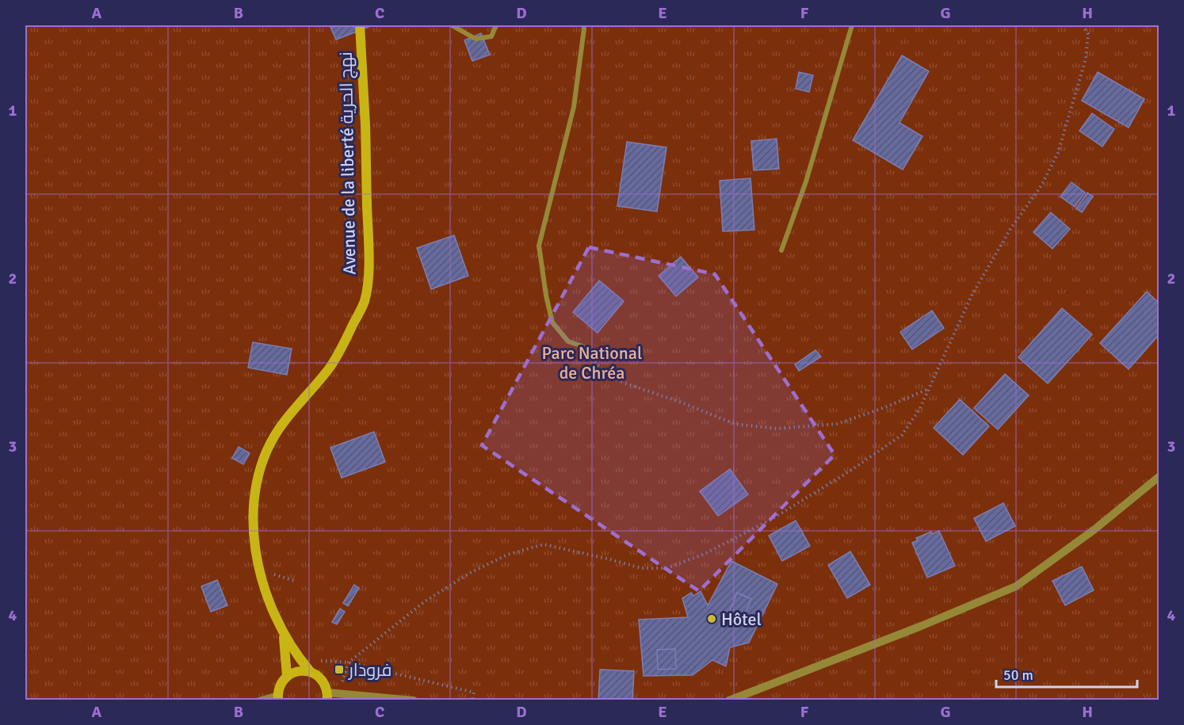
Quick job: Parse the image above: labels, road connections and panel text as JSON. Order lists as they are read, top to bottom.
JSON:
{
  "streets": {
    "main road": ["Avenue de la liberté نهج الحرية"]
  },
  "parks": ["Parc National de Chréa"],
  "places": {
    "other": ["Hôtel"],
    "transit": ["فرودار"]
  },
  "scale_bar": "50 m",
  "grid": {
    "columns": [
      "A",
      "B",
      "C",
      "D",
      "E",
      "F",
      "G",
      "H"
    ],
    "rows": [
      "1",
      "2",
      "3",
      "4"
    ]
  }
}
